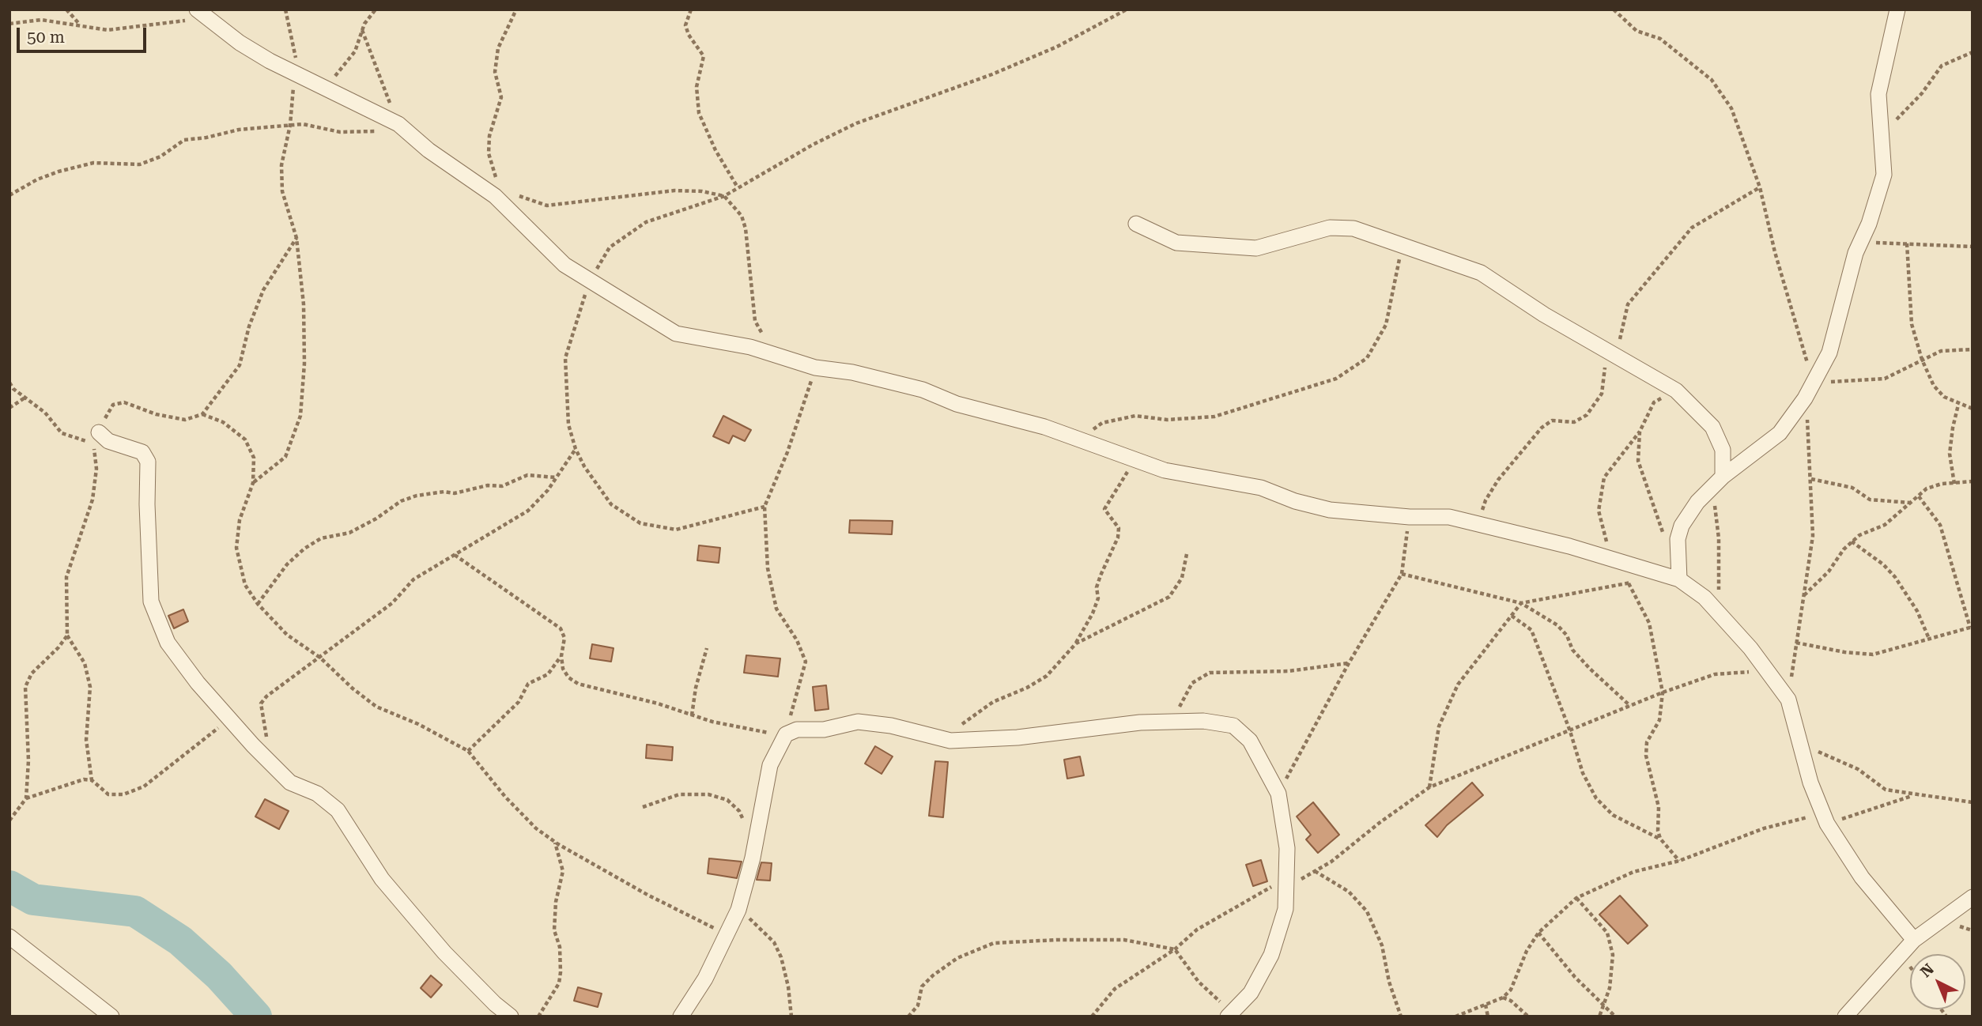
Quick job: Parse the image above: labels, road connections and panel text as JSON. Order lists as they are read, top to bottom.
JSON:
{
  "scale_bar": "50 m",
  "north": "top left"
}
